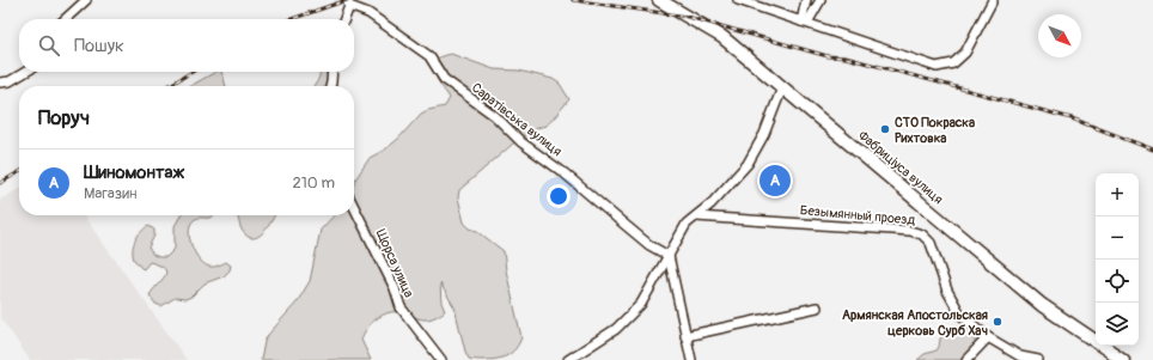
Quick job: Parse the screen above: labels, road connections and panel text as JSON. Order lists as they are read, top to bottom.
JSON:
{
  "streets": {
    "main road": ["Фабриціуса вулиця"],
    "street": ["Саратівська вулиця", "Безымянный проезд", "Щорса улица"]
  },
  "places": ["СТО Покраска Рихтовка", "Армянская Апостольская церковь Сурб Хач"],
  "north": "bottom right",
  "page": {
    "search": "Пошук",
    "heading": "Поруч",
    "list": [
      {
        "mark": "A",
        "name": "Шиномонтаж",
        "note": "Магазин",
        "value": "210 m"
      }
    ],
    "pins": "A",
    "map_buttons": ["+", "−"]
  }
}
